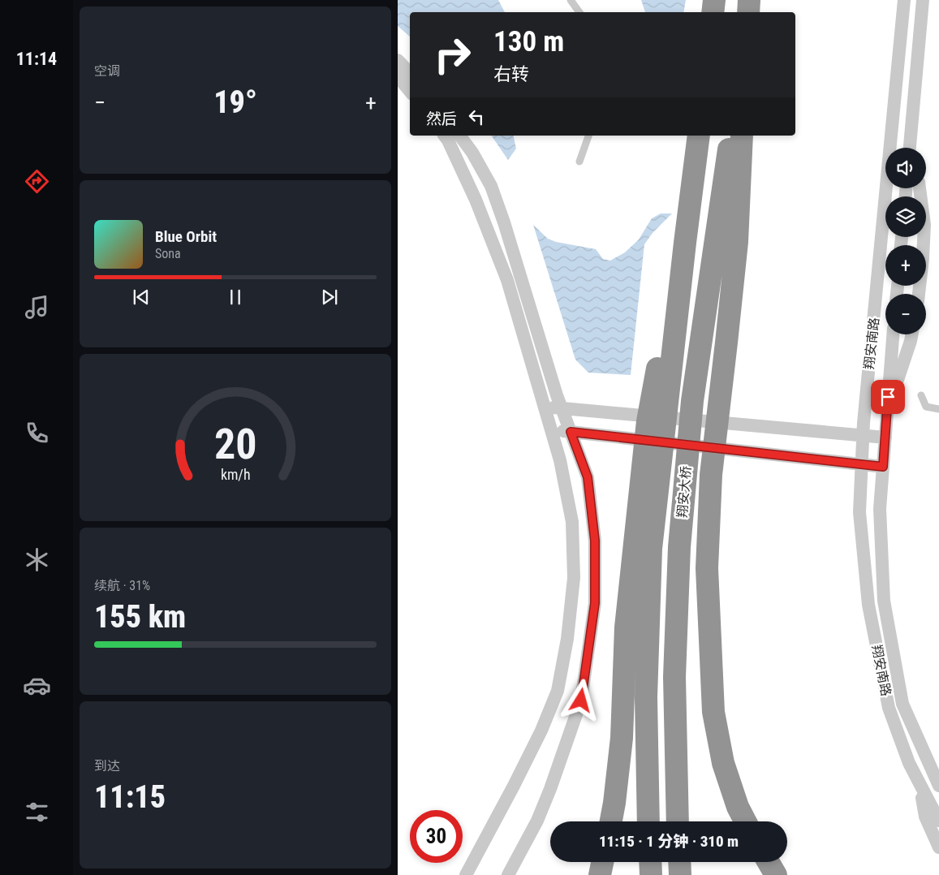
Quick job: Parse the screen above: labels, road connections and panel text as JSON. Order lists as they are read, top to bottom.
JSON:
{
  "streets": {
    "highway": ["翔安大桥"],
    "street": ["翔安南路"]
  },
  "page": {
    "tabs": "11:14",
    "tile": [
      "空调",
      ["续航 · 31%", "155 km"],
      ["到达", "11:15"]
    ],
    "turn": ["130 m", "右转"],
    "heat": ["−", "19°", "+"],
    "then": "然后",
    "map_buttons": ["+", "−"],
    "song": ["Blue Orbit", "Sona"],
    "limit": "30",
    "trip": "11:15 · 1 分钟 · 310 m",
    "gauge": ["20", "km/h"]
  }
}
